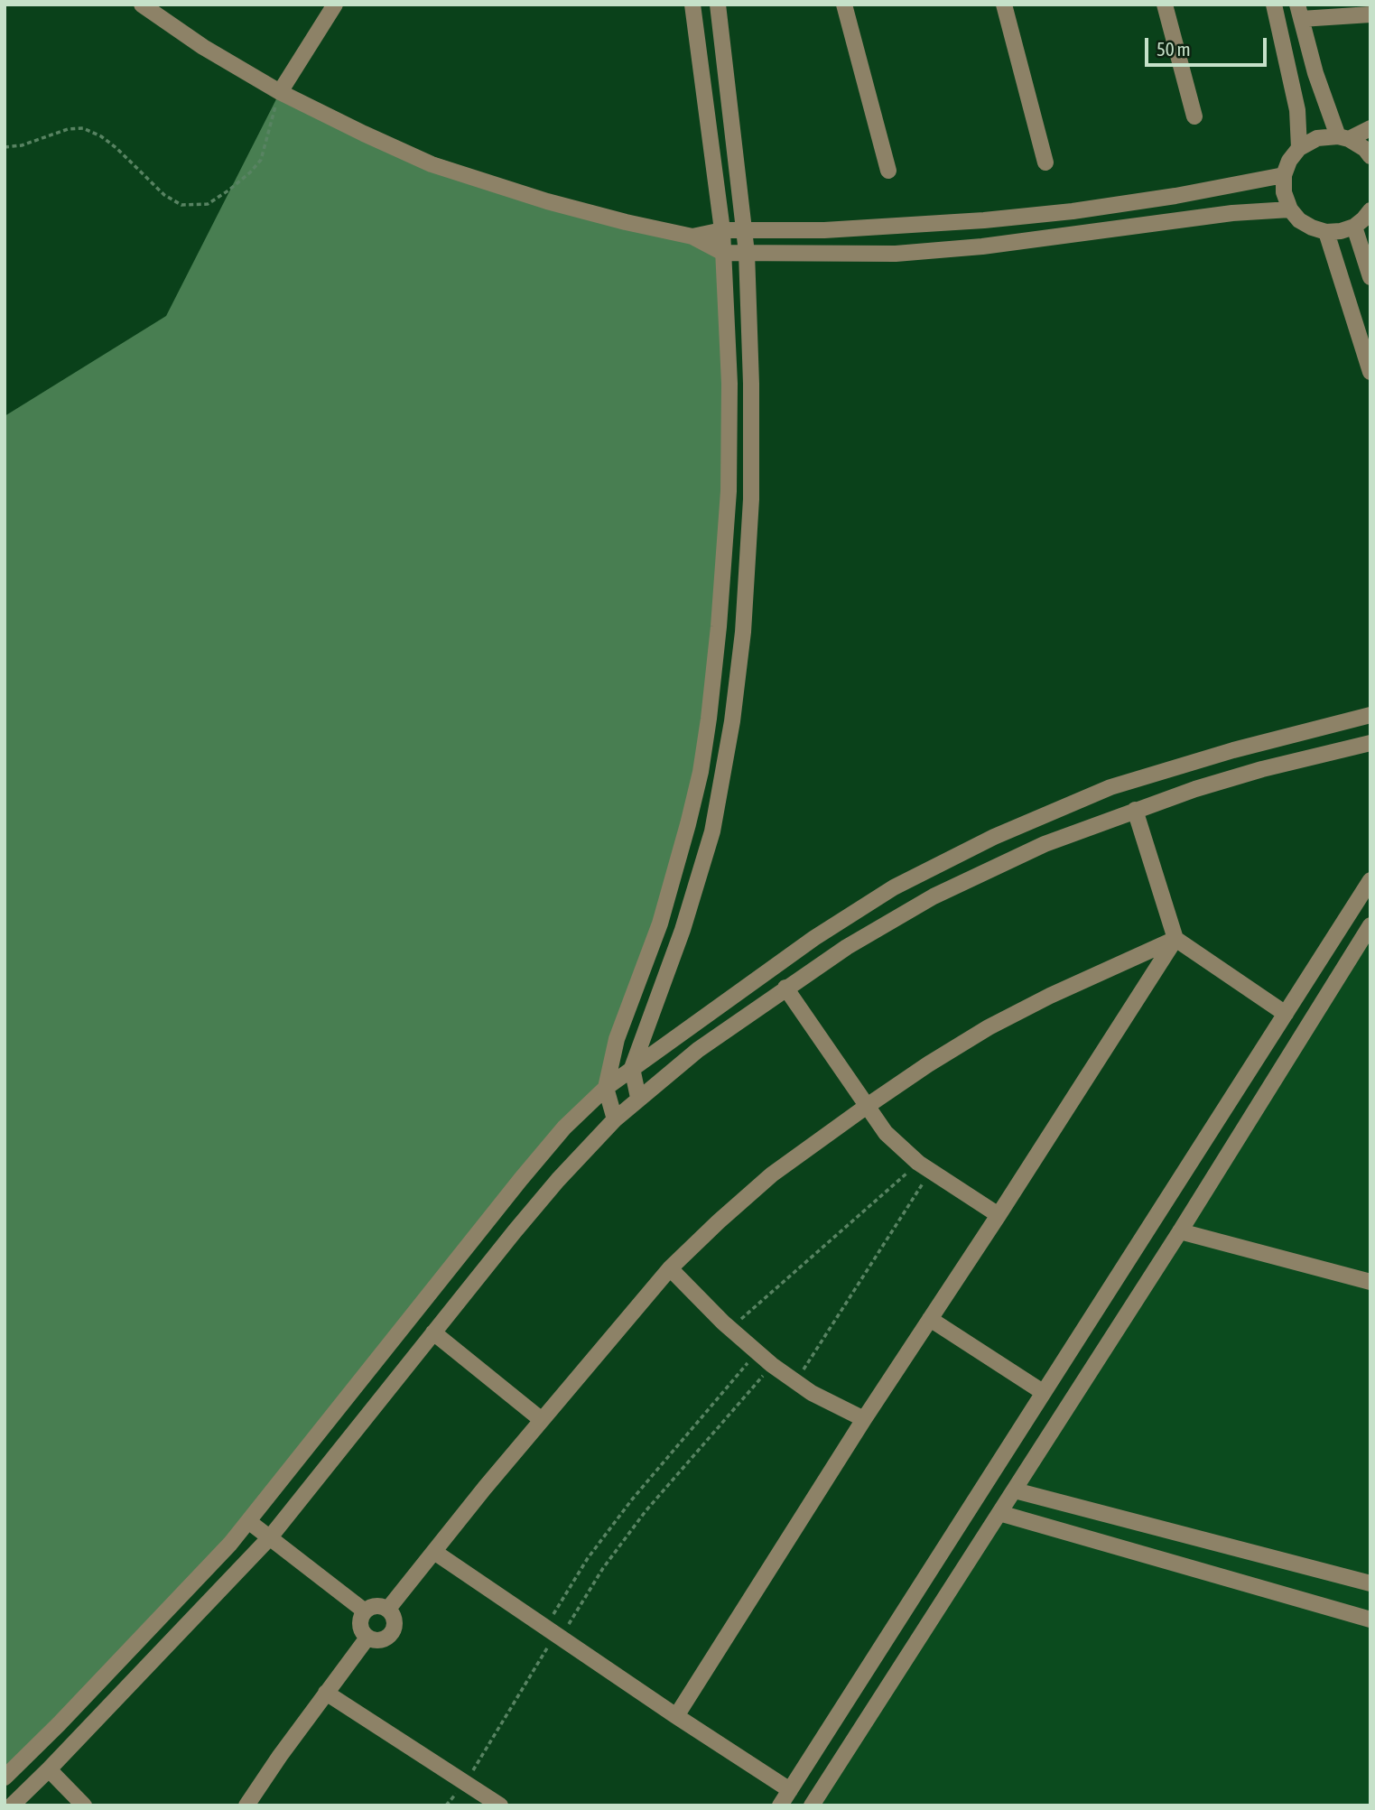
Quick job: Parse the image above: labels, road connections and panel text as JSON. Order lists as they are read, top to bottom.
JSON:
{
  "scale_bar": "50 m"
}
